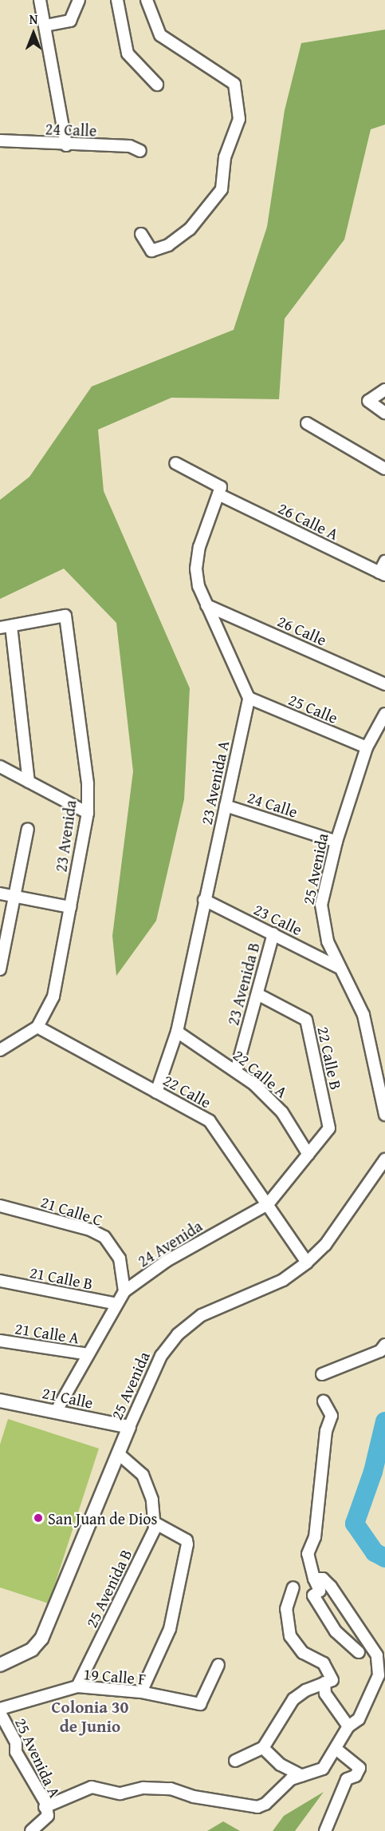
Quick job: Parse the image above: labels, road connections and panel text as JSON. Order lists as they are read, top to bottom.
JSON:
{
  "streets": {
    "street": [
      "24 Calle",
      "26 Calle A",
      "26 Calle",
      "25 Calle",
      "23 Avenida A",
      "23 Avenida",
      "25 Avenida",
      "23 Calle",
      "23 Avenida B",
      "22 Calle B",
      "22 Calle A",
      "22 Calle",
      "21 Calle C",
      "24 Avenida",
      "21 Calle B",
      "21 Calle A",
      "21 Calle",
      "25 Avenida B",
      "19 Calle F",
      "25 Avenida A"
    ]
  },
  "crossings": [
    ["24 Calle", "23 Avenida A"],
    ["24 Calle", "25 Avenida"],
    ["25 Calle", "23 Avenida A"],
    ["25 Calle", "25 Avenida"],
    ["23 Avenida A", "23 Calle"],
    ["23 Avenida A", "22 Calle A"],
    ["23 Avenida A", "22 Calle"],
    ["23 Avenida", "22 Calle"],
    ["25 Avenida", "23 Calle"],
    ["25 Avenida", "22 Calle"],
    ["25 Avenida", "21 Calle"],
    ["25 Avenida", "25 Avenida B"],
    ["23 Calle", "23 Avenida B"],
    ["23 Avenida B", "22 Calle B"],
    ["23 Avenida B", "22 Calle A"],
    ["22 Calle B", "24 Avenida"],
    ["22 Calle A", "24 Avenida"],
    ["22 Calle", "24 Avenida"],
    ["21 Calle C", "24 Avenida"],
    ["24 Avenida", "21 Calle B"],
    ["24 Avenida", "21 Calle A"],
    ["24 Avenida", "21 Calle"],
    ["25 Avenida B", "19 Calle F"]
  ],
  "districts": ["Colonia 30 de Junio"],
  "places": ["San Juan de Dios"],
  "north": "top"
}
